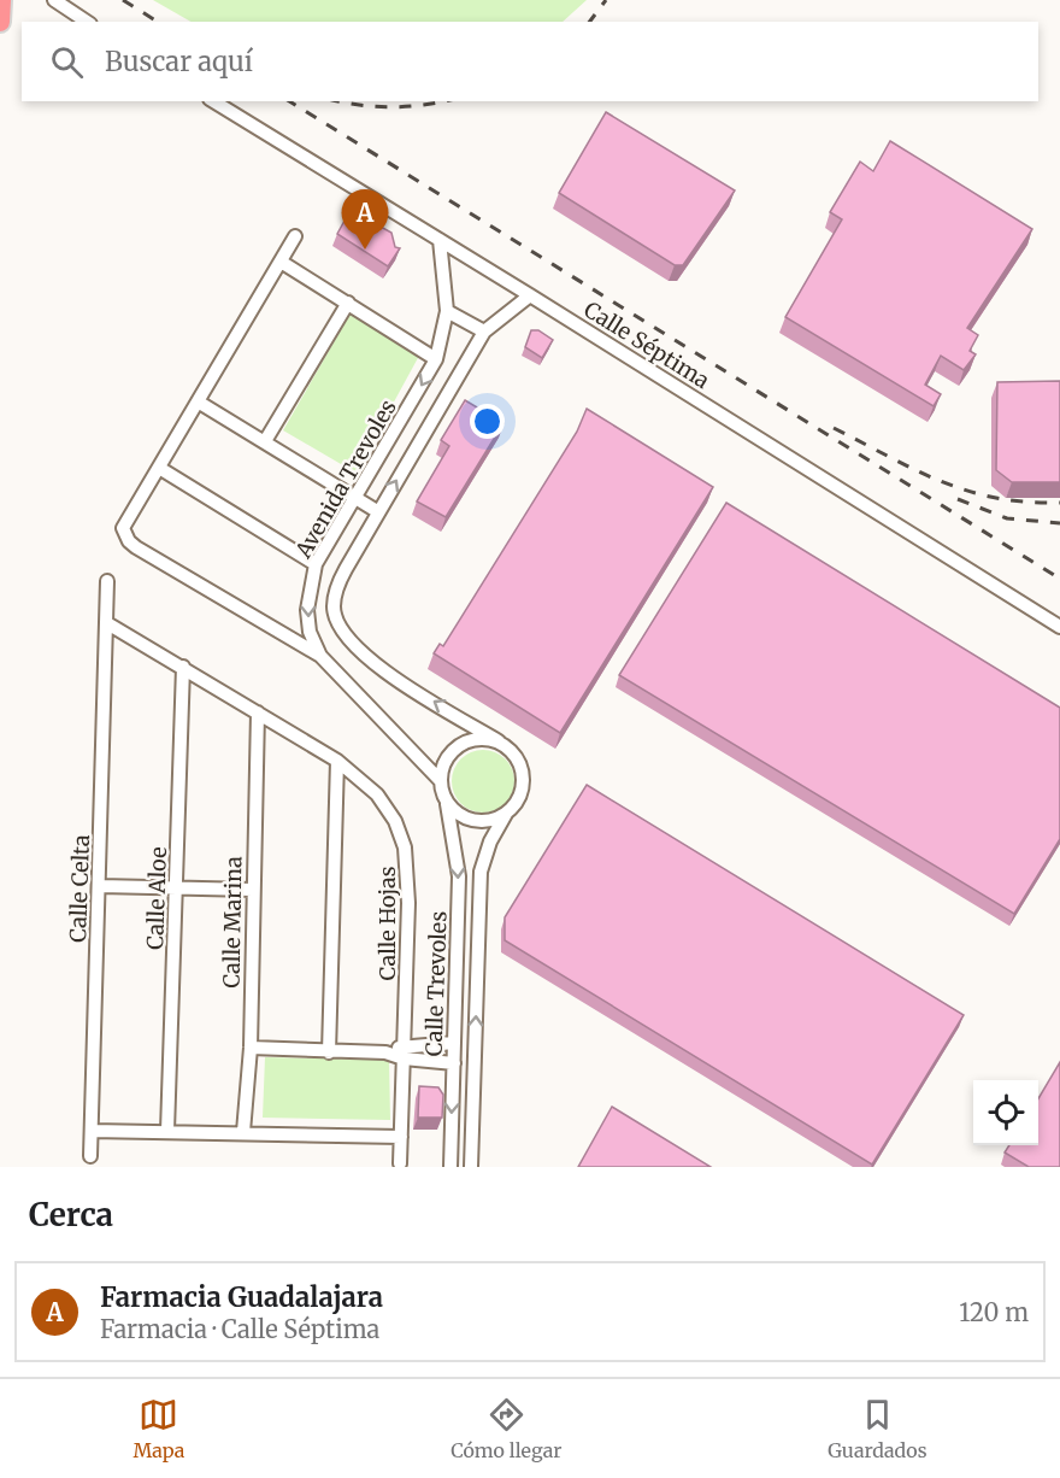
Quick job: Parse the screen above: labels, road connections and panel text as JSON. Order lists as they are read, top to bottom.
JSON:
{
  "streets": {
    "street": [
      "Calle Séptima",
      "Avenida Trevoles",
      "Calle Celta",
      "Calle Aloe",
      "Calle Marina",
      "Calle Hojas",
      "Calle Trevoles"
    ]
  },
  "crossings": [
    ["Calle Séptima", "Avenida Trevoles"],
    ["Avenida Trevoles", "Calle Trevoles"],
    ["Calle Celta", "Calle Hojas"],
    ["Calle Aloe", "Calle Hojas"],
    ["Calle Marina", "Calle Hojas"]
  ],
  "page": {
    "search": "Buscar aquí",
    "pins": "A",
    "heading": "Cerca",
    "list": [
      {
        "mark": "A",
        "name": "Farmacia Guadalajara",
        "note": "Farmacia · Calle Séptima",
        "value": "120 m"
      }
    ],
    "nav": ["Mapa", "Cómo llegar", "Guardados"]
  }
}
